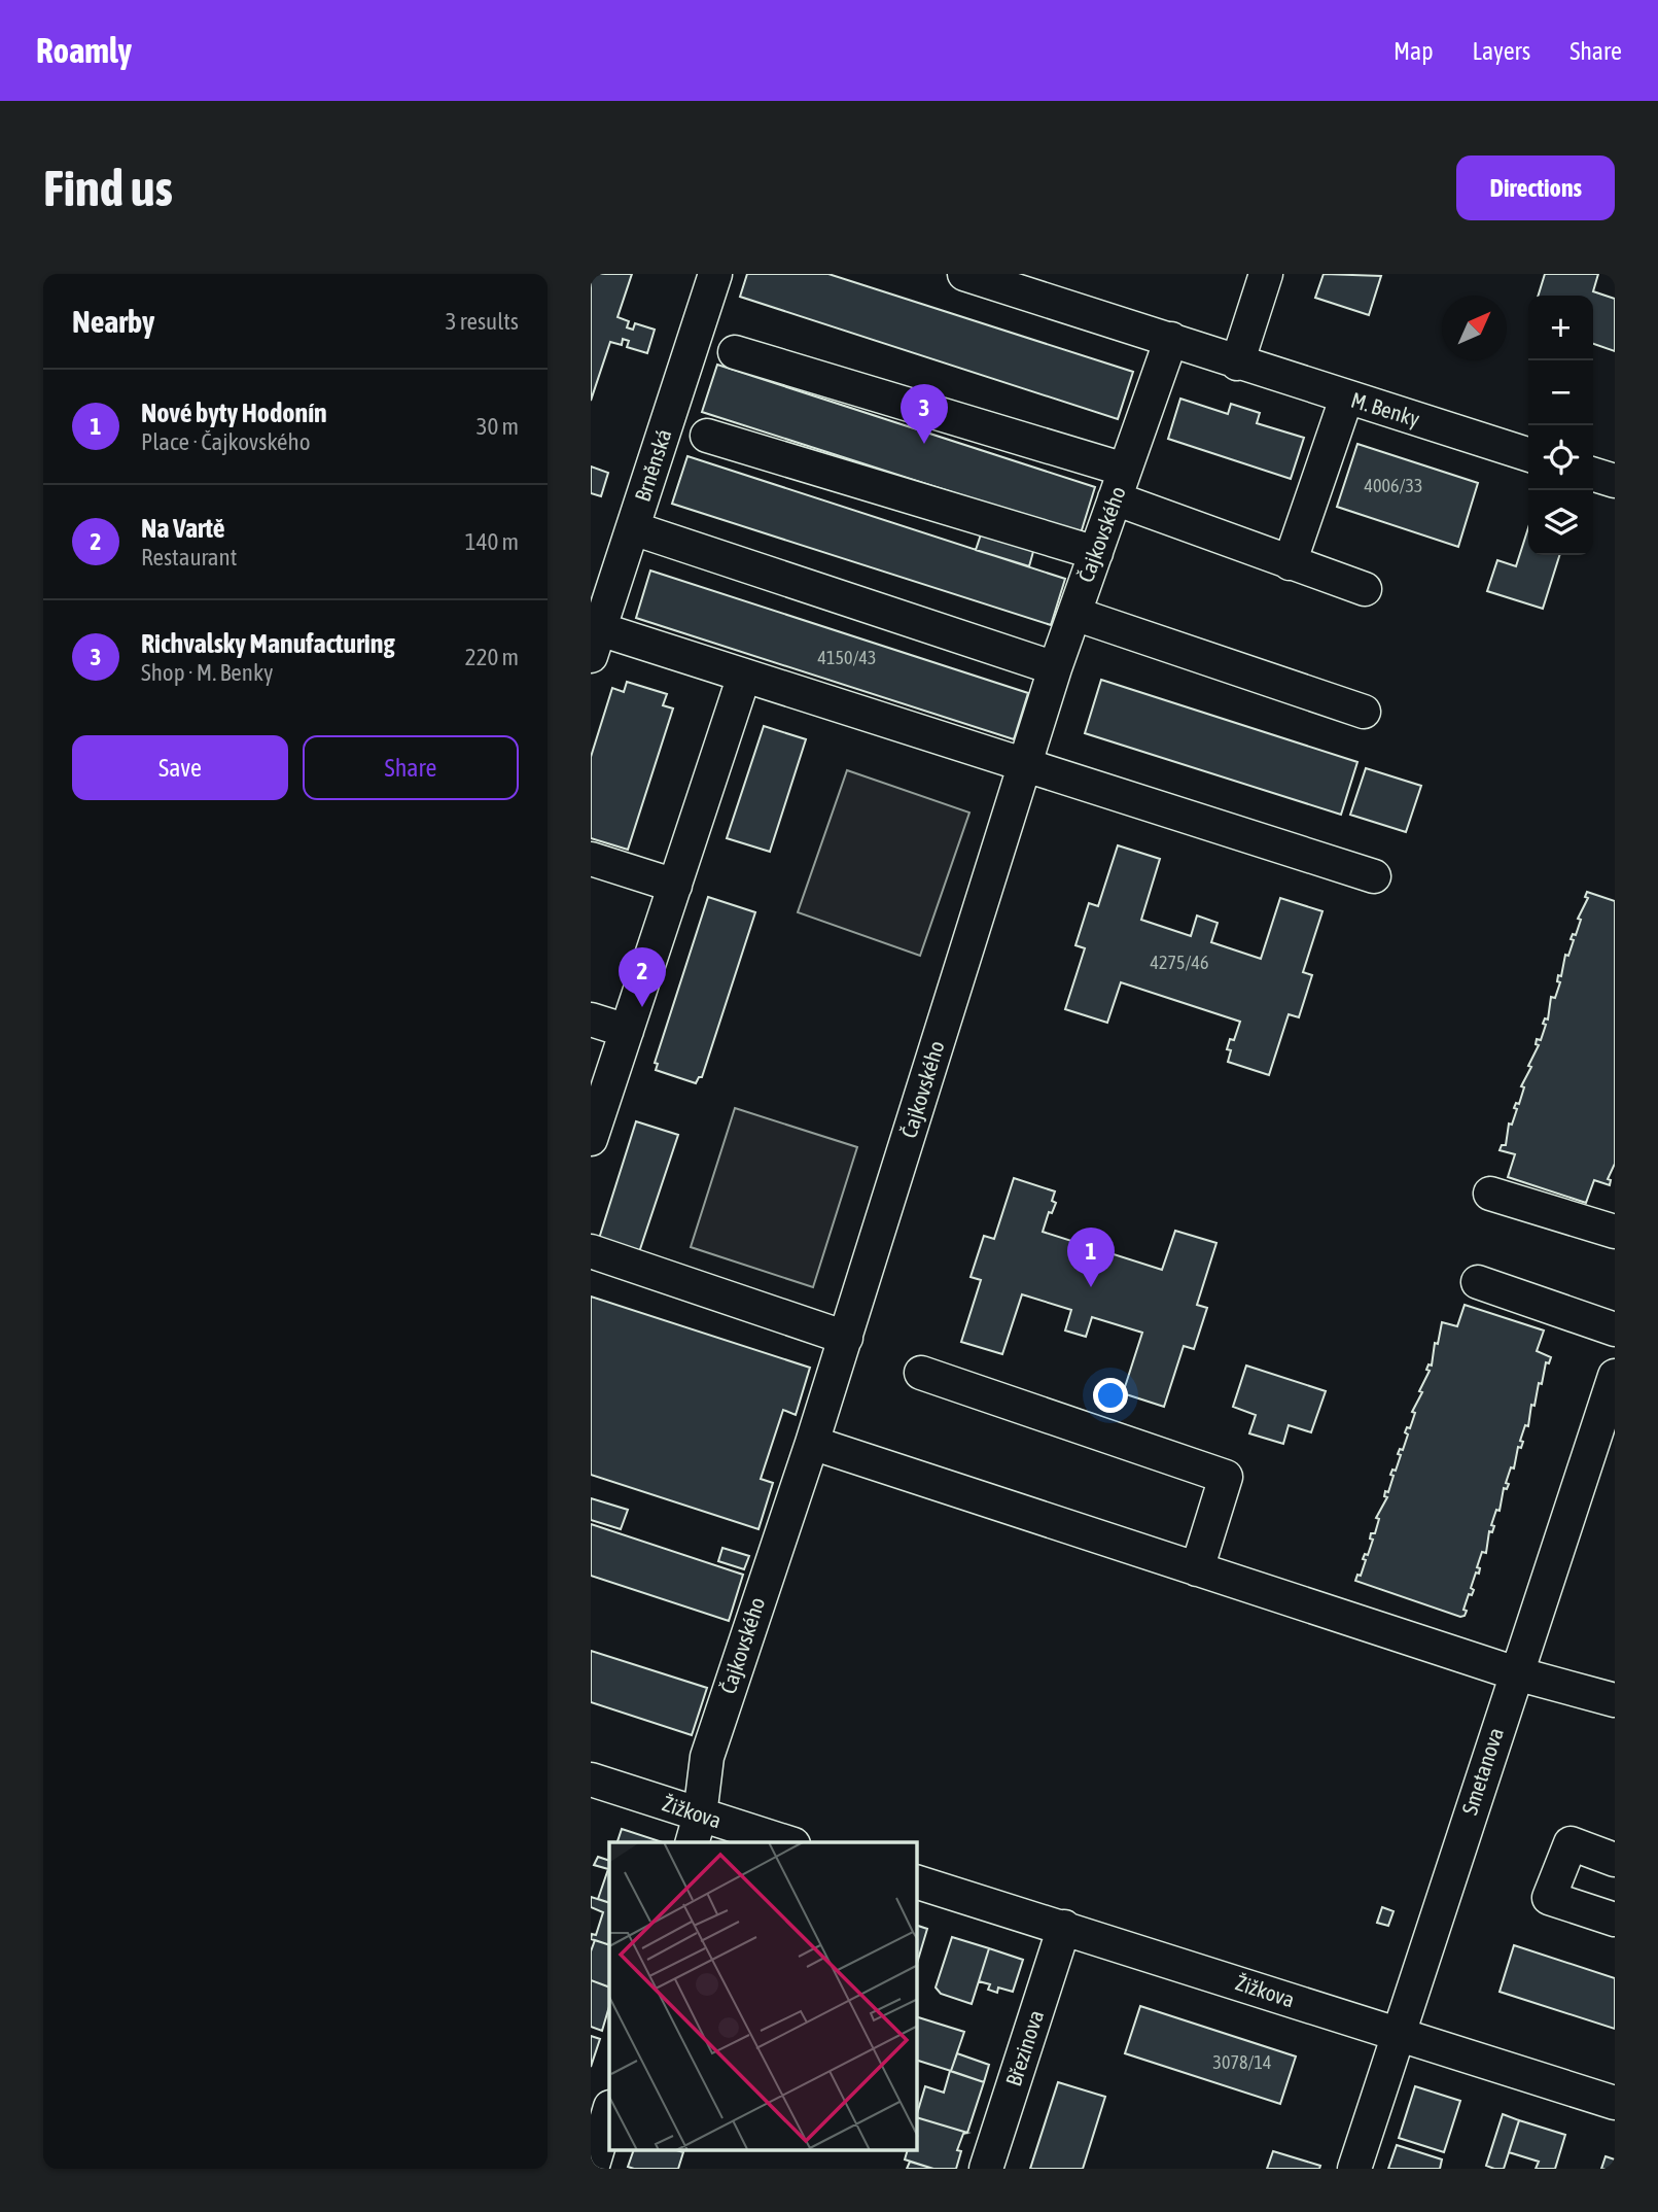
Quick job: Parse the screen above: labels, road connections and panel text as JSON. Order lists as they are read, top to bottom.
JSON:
{
  "streets": {
    "street": [
      "M. Benky",
      "Brněnská",
      "Čajkovského",
      "Smetanova",
      "Žižkova",
      "Březinova"
    ]
  },
  "crossings": [
    ["M. Benky", "Čajkovského"],
    ["Čajkovského", "Žižkova"],
    ["Smetanova", "Žižkova"],
    ["Žižkova", "Březinova"]
  ],
  "house_numbers": [
    "4006/33",
    "4150/43",
    "4275/46",
    "3078/14"
  ],
  "north": "top right",
  "page": {
    "header": "Roamly",
    "nav": ["Map", "Layers", "Share"],
    "buttons": [
      "Directions",
      ["Save", "Share"]
    ],
    "title": "Find us",
    "heading": ["Nearby", "3 results"],
    "map_buttons": ["+", "−"],
    "list": [
      {
        "mark": "1",
        "name": "Nové byty Hodonín",
        "note": "Place · Čajkovského",
        "value": "30 m"
      },
      {
        "mark": "2",
        "name": "Na Vartě",
        "note": "Restaurant",
        "value": "140 m"
      },
      {
        "mark": "3",
        "name": "Richvalsky Manufacturing",
        "note": "Shop · M. Benky",
        "value": "220 m"
      }
    ],
    "pins": ["3", "2", "1"]
  }
}
